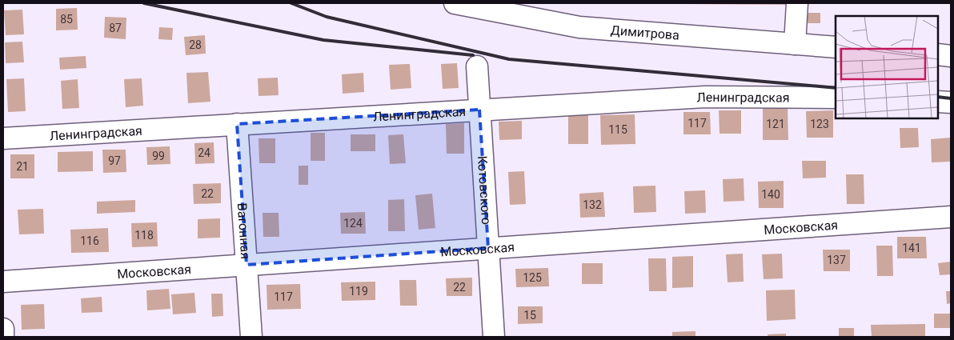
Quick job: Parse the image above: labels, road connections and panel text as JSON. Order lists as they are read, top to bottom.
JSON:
{
  "streets": {
    "street": [
      "Димитрова",
      "Ленинградская",
      "Котовского",
      "Московская",
      "Вагонная"
    ]
  },
  "crossings": [
    ["Ленинградская", "Котовского"],
    ["Ленинградская", "Вагонная"],
    ["Котовского", "Московская"],
    ["Московская", "Вагонная"]
  ],
  "house_numbers": [
    "85",
    "87",
    "28",
    "117",
    "121",
    "123",
    "115",
    "24",
    "99",
    "97",
    "21",
    "22",
    "140",
    "132",
    "124",
    "118",
    "116",
    "141",
    "137",
    "125",
    "22",
    "119",
    "117",
    "15"
  ]
}
